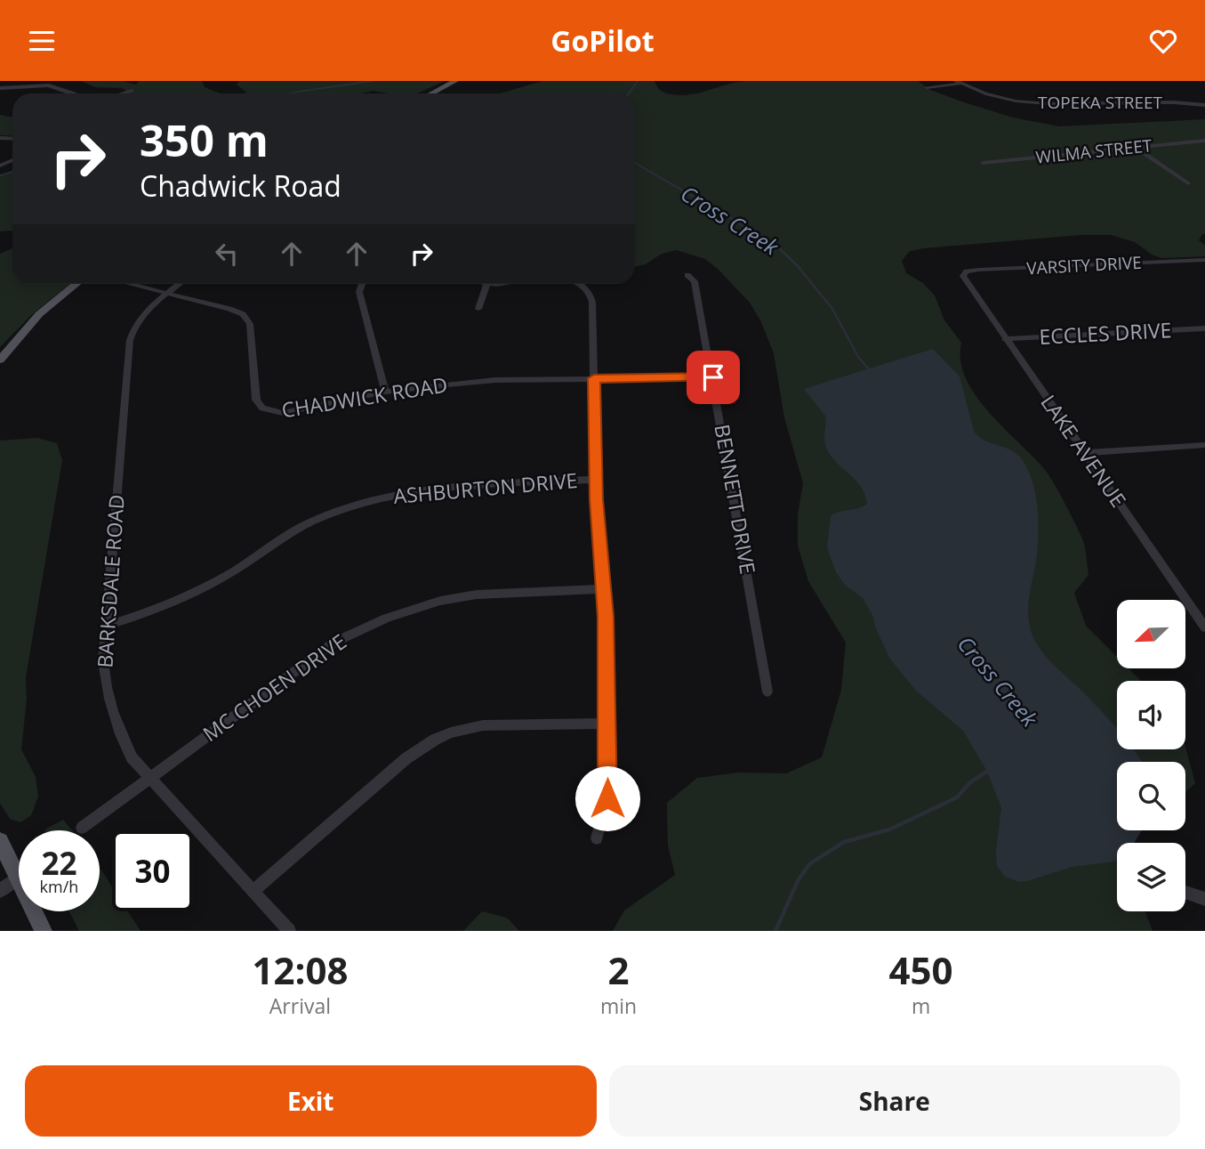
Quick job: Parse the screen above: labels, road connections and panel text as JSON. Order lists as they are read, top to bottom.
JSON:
{
  "streets": {
    "street": [
      "TOPEKA STREET",
      "WILMA STREET",
      "VARSITY DRIVE",
      "ECCLES DRIVE",
      "CHADWICK ROAD",
      "LAKE AVENUE",
      "ASHBURTON DRIVE",
      "BENNETT DRIVE",
      "BARKSDALE ROAD",
      "MC CHOEN DRIVE"
    ]
  },
  "crossings": [
    ["VARSITY DRIVE", "LAKE AVENUE"],
    ["ECCLES DRIVE", "LAKE AVENUE"],
    ["CHADWICK ROAD", "BENNETT DRIVE"],
    ["CHADWICK ROAD", "BARKSDALE ROAD"],
    ["ASHBURTON DRIVE", "BARKSDALE ROAD"],
    ["BARKSDALE ROAD", "MC CHOEN DRIVE"]
  ],
  "water": ["Cross Creek"],
  "north": "bottom left",
  "page": {
    "header": "GoPilot",
    "turn": ["350 m", "Chadwick Road"],
    "speed": "22 km/h",
    "limit": "30",
    "eta": [
      "12:08",
      "Arrival",
      "2",
      "min",
      "450",
      "m"
    ],
    "buttons": ["Exit", "Share"]
  }
}
